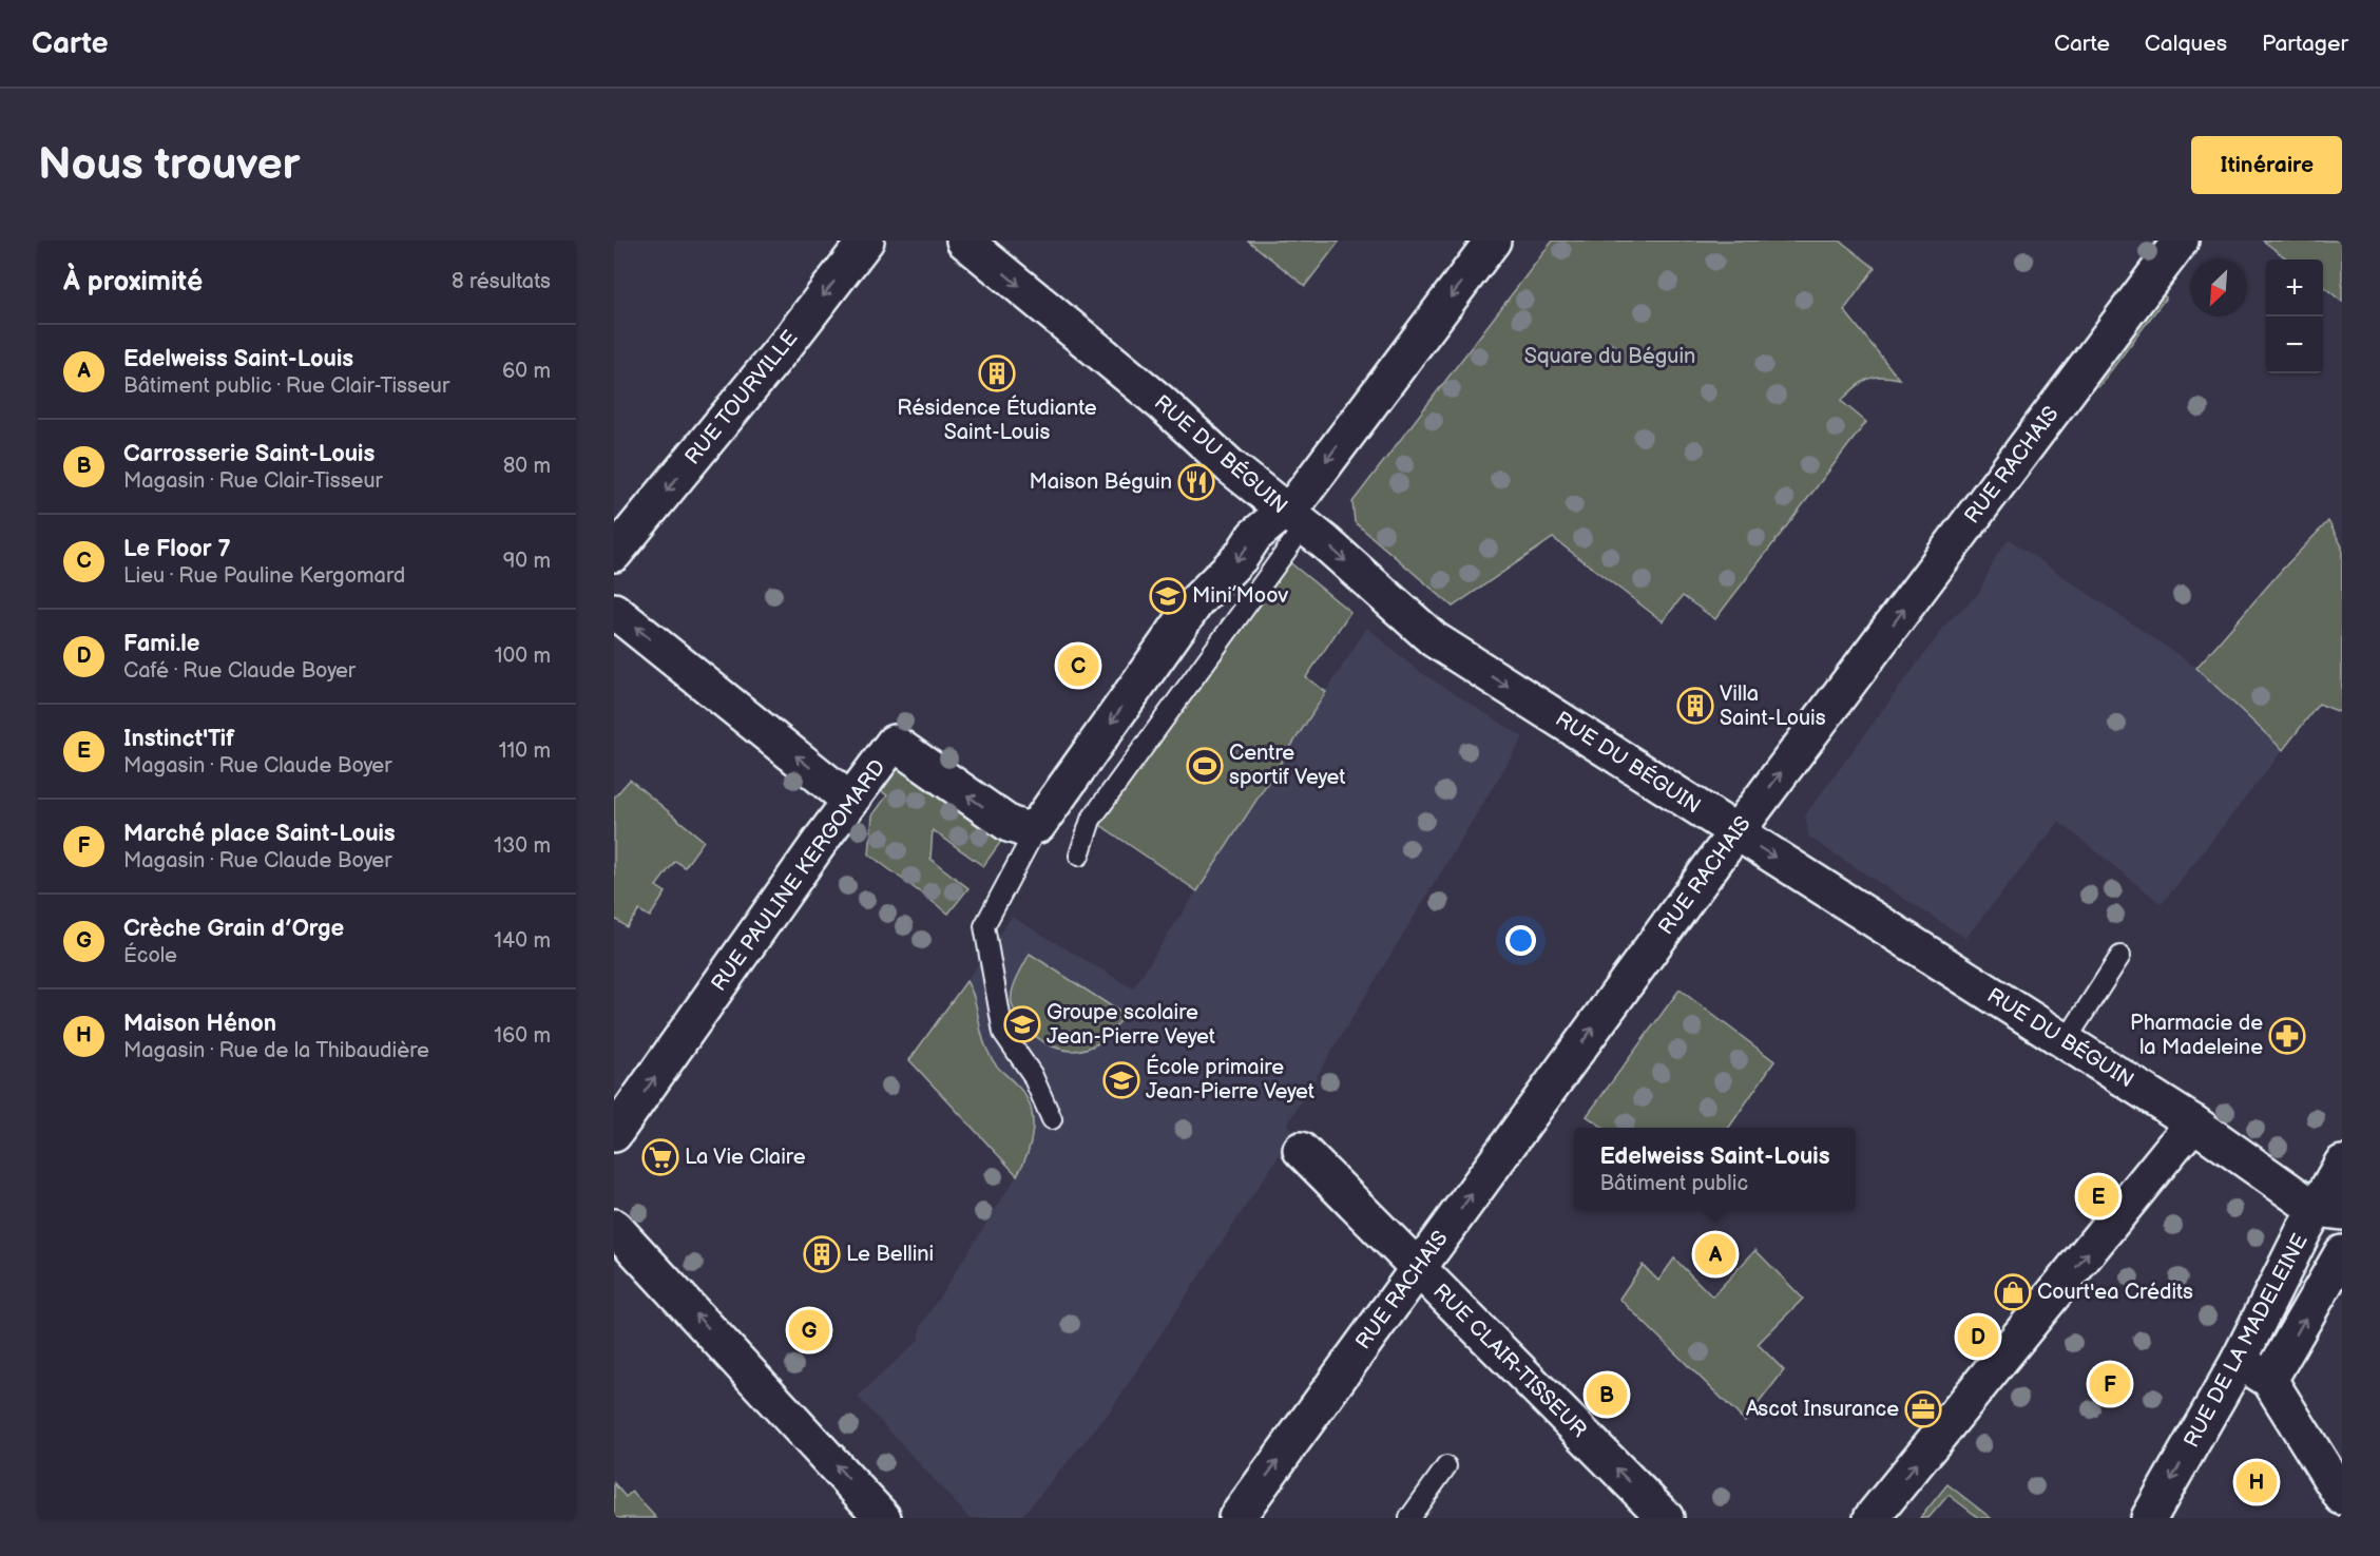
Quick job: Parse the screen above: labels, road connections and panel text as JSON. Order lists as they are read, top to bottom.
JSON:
{
  "streets": {
    "street": [
      "RUE TOURVILLE",
      "RUE DU BÉGUIN",
      "RUE RACHAIS",
      "RUE PAULINE KERGOMARD",
      "RUE DE LA MADELEINE",
      "RUE CLAIR-TISSEUR"
    ]
  },
  "crossings": [
    ["RUE DU BÉGUIN", "RUE RACHAIS"],
    ["RUE DU BÉGUIN", "RUE DE LA MADELEINE"],
    ["RUE RACHAIS", "RUE CLAIR-TISSEUR"]
  ],
  "one_way": [
    "RUE TOURVILLE",
    "RUE DU BÉGUIN",
    "RUE RACHAIS",
    "RUE CLAIR-TISSEUR"
  ],
  "parks": ["Square du Béguin"],
  "places": {
    "building": ["Résidence Étudiante Saint-Louis", "Villa Saint-Louis", "Le Bellini"],
    "restaurant": ["Maison Béguin"],
    "school or university": ["Mini’Moov", "Groupe scolaire Jean-Pierre Veyet", "École primaire Jean-Pierre Veyet"],
    "sports": ["Centre sportif Veyet"],
    "pharmacy": ["Pharmacie de la Madeleine"],
    "supermarket": ["La Vie Claire"],
    "shop": ["Court'ea Crédits"],
    "office": ["Ascot Insurance"]
  },
  "north": "bottom left",
  "page": {
    "header": "Carte",
    "nav": ["Carte", "Calques", "Partager"],
    "buttons": "Itinéraire",
    "title": "Nous trouver",
    "heading": ["À proximité", "8 résultats"],
    "map_buttons": ["+", "−"],
    "list": [
      {
        "mark": "A",
        "name": "Edelweiss Saint-Louis",
        "note": "Bâtiment public · Rue Clair-Tisseur",
        "value": "60 m"
      },
      {
        "mark": "B",
        "name": "Carrosserie Saint-Louis",
        "note": "Magasin · Rue Clair-Tisseur",
        "value": "80 m"
      },
      {
        "mark": "C",
        "name": "Le Floor 7",
        "note": "Lieu · Rue Pauline Kergomard",
        "value": "90 m"
      },
      {
        "mark": "D",
        "name": "Fami.le",
        "note": "Café · Rue Claude Boyer",
        "value": "100 m"
      },
      {
        "mark": "E",
        "name": "Instinct'Tif",
        "note": "Magasin · Rue Claude Boyer",
        "value": "110 m"
      },
      {
        "mark": "F",
        "name": "Marché place Saint-Louis",
        "note": "Magasin · Rue Claude Boyer",
        "value": "130 m"
      },
      {
        "mark": "G",
        "name": "Crèche Grain d’Orge",
        "note": "École",
        "value": "140 m"
      },
      {
        "mark": "H",
        "name": "Maison Hénon",
        "note": "Magasin · Rue de la Thibaudière",
        "value": "160 m"
      }
    ],
    "pins": [
      "C",
      "E",
      "A",
      "G",
      "D",
      "F",
      "B",
      "H"
    ],
    "popup": ["Edelweiss Saint-Louis", "Bâtiment public"]
  }
}
